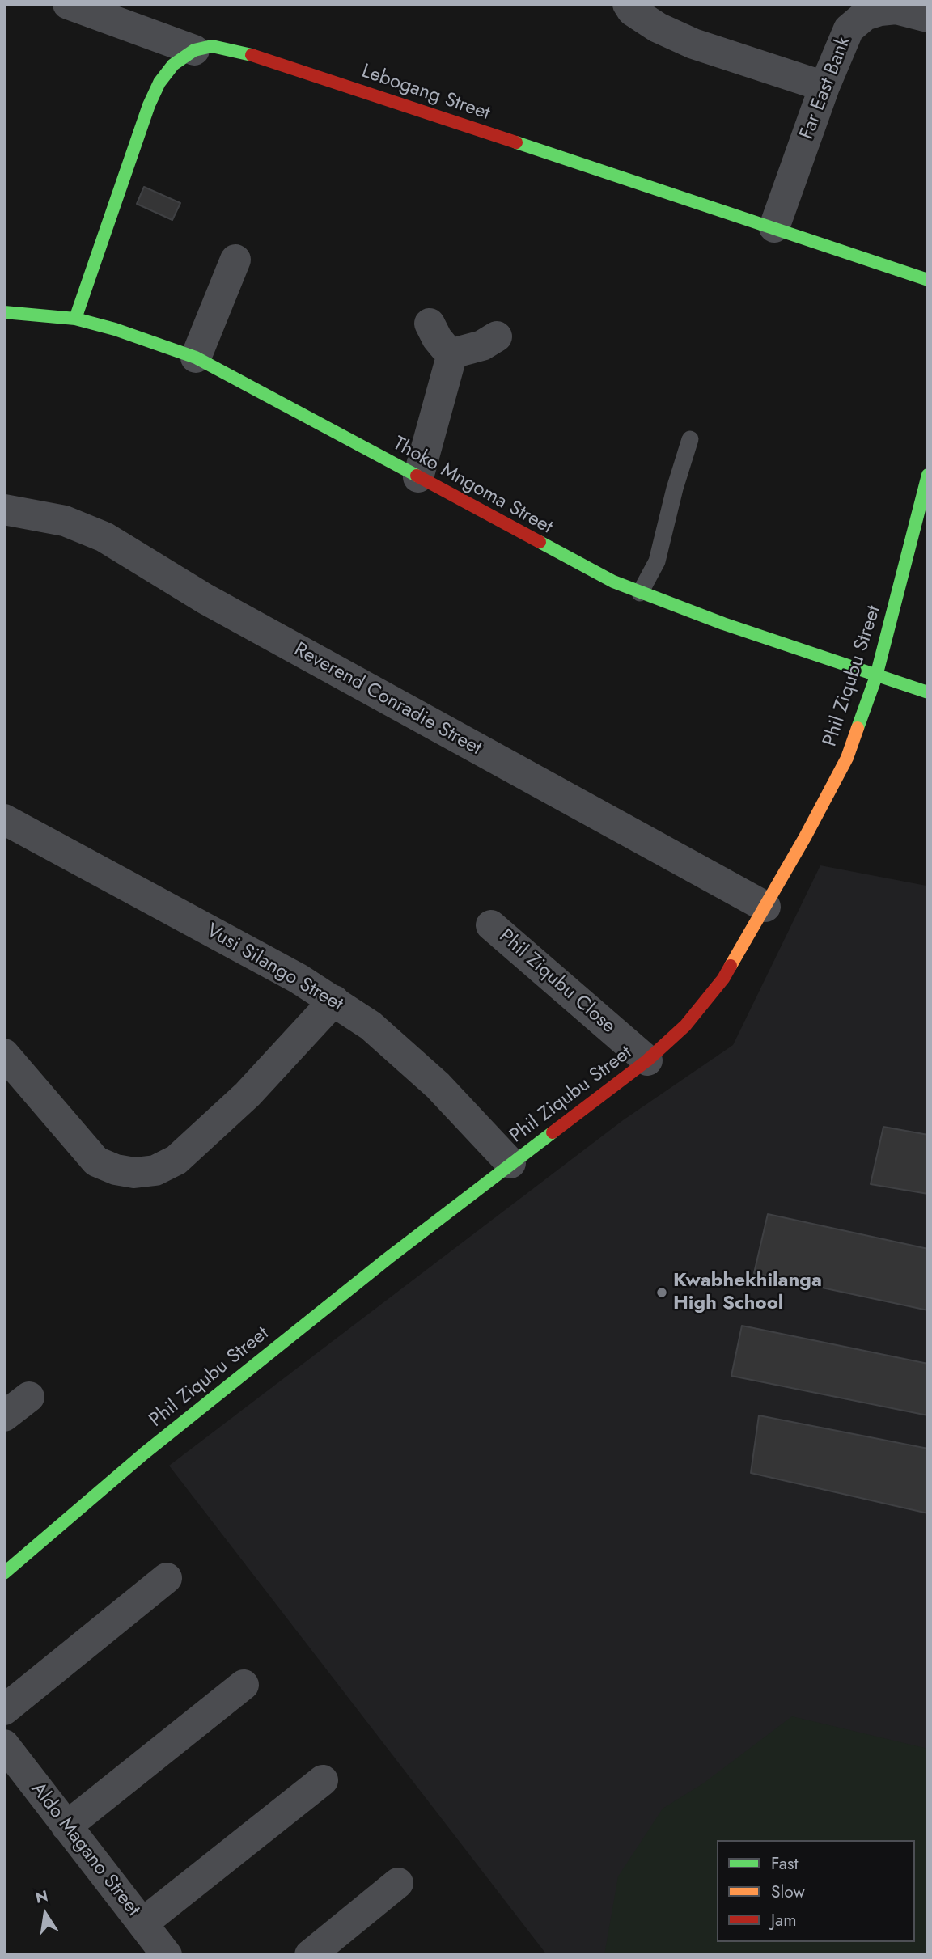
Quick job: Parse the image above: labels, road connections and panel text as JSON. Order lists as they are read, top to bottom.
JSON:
{
  "streets": {
    "street": [
      "Far East Bank",
      "Lebogang Street",
      "Thoko Mngoma Street",
      "Phil Ziqubu Street",
      "Reverend Conradie Street",
      "Vusi Silango Street",
      "Phil Ziqubu Close",
      "Aldo Magano Street"
    ]
  },
  "crossings": [
    ["Far East Bank", "Lebogang Street"],
    ["Thoko Mngoma Street", "Phil Ziqubu Street"],
    ["Phil Ziqubu Street", "Reverend Conradie Street"],
    ["Phil Ziqubu Street", "Vusi Silango Street"],
    ["Phil Ziqubu Street", "Phil Ziqubu Close"]
  ],
  "places": ["Kwabhekhilanga High School"],
  "legend": ["Fast", "Slow", "Jam"],
  "north": "top"
}
